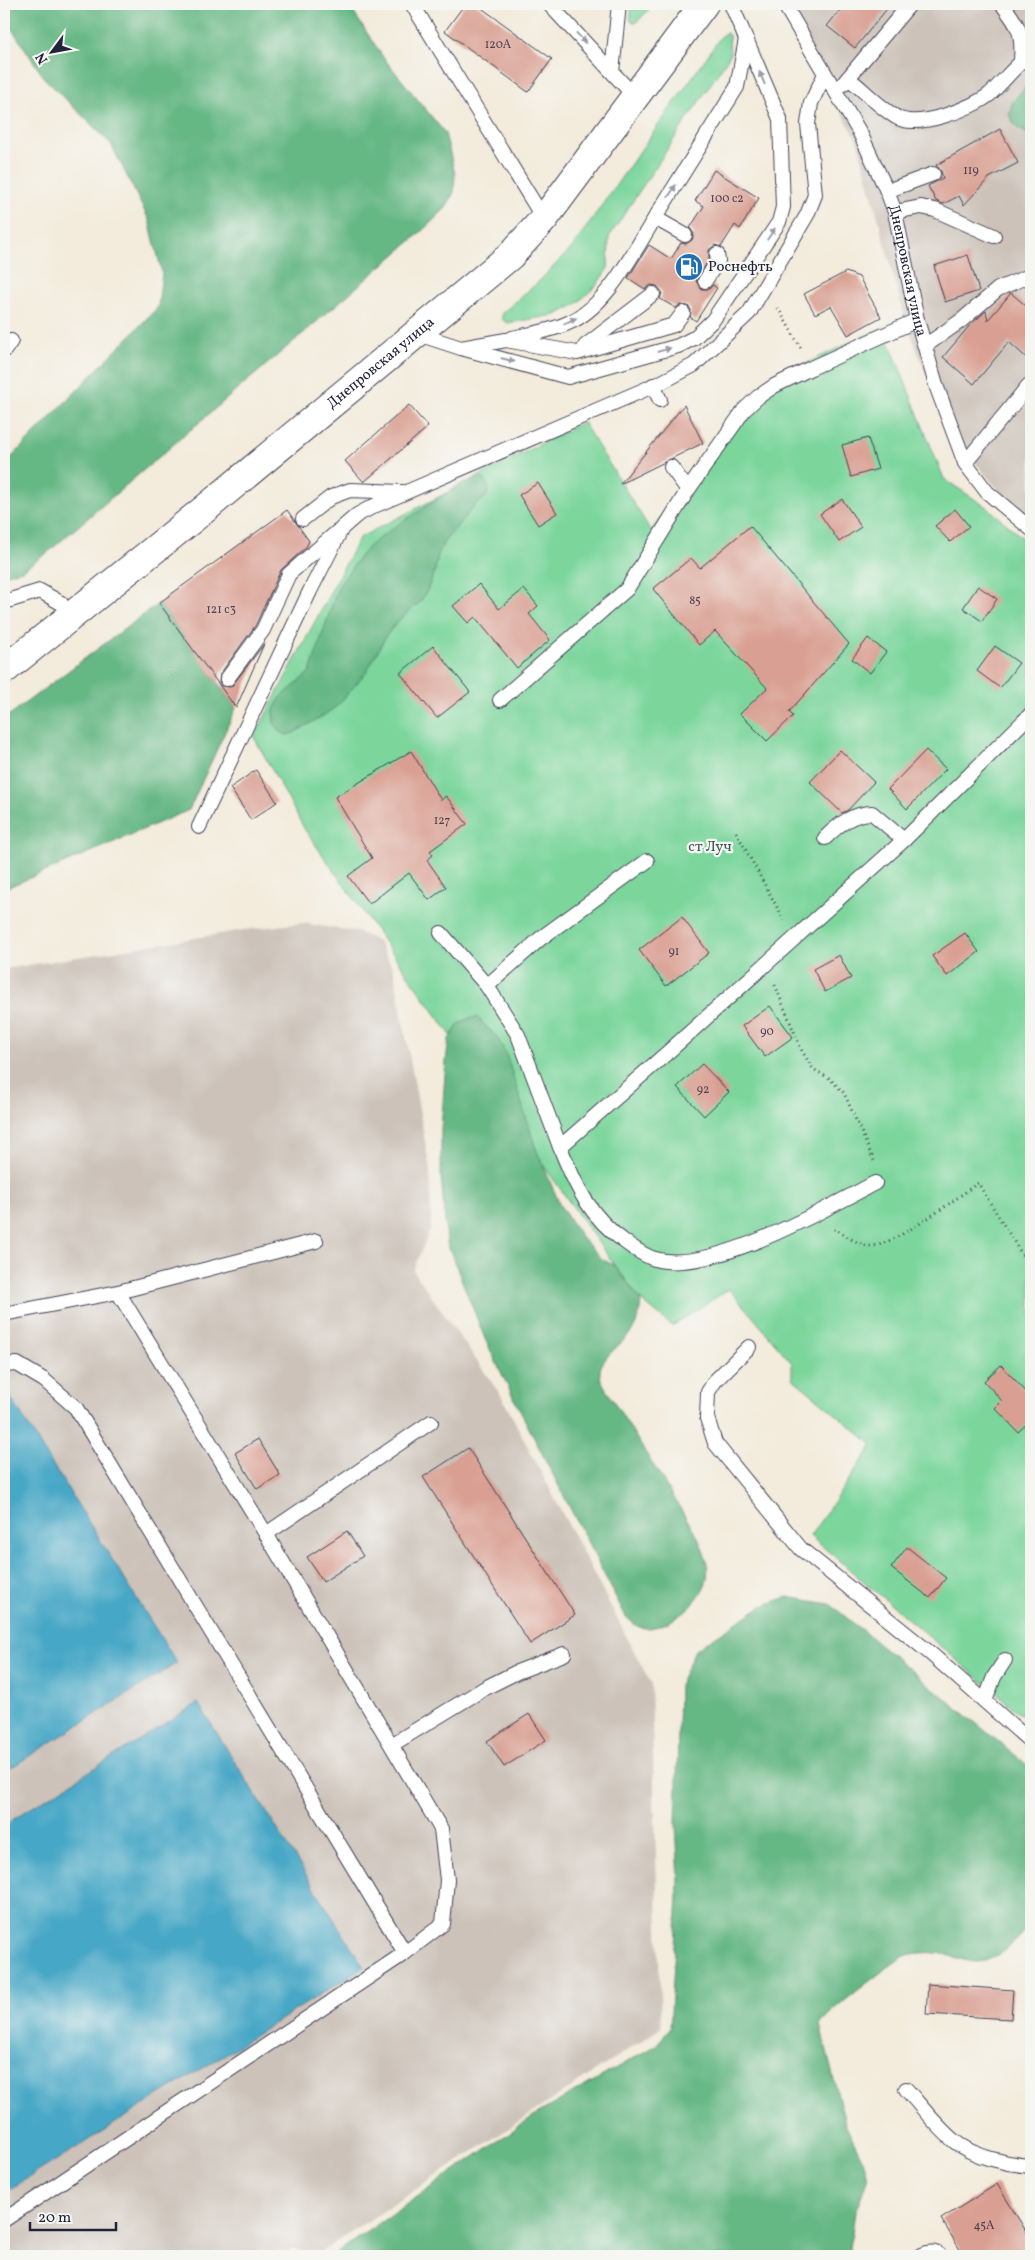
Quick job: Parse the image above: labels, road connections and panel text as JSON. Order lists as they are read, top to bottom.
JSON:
{
  "streets": {
    "main road": ["Днепровская улица"]
  },
  "parks": ["ст Луч"],
  "places": {
    "fuel station": ["Роснефть"]
  },
  "house_numbers": [
    "120А",
    "119",
    "100 с2",
    "85",
    "121 с3",
    "127",
    "91",
    "90",
    "92",
    "45А"
  ],
  "scale_bar": "20 m",
  "north": "bottom left"
}
